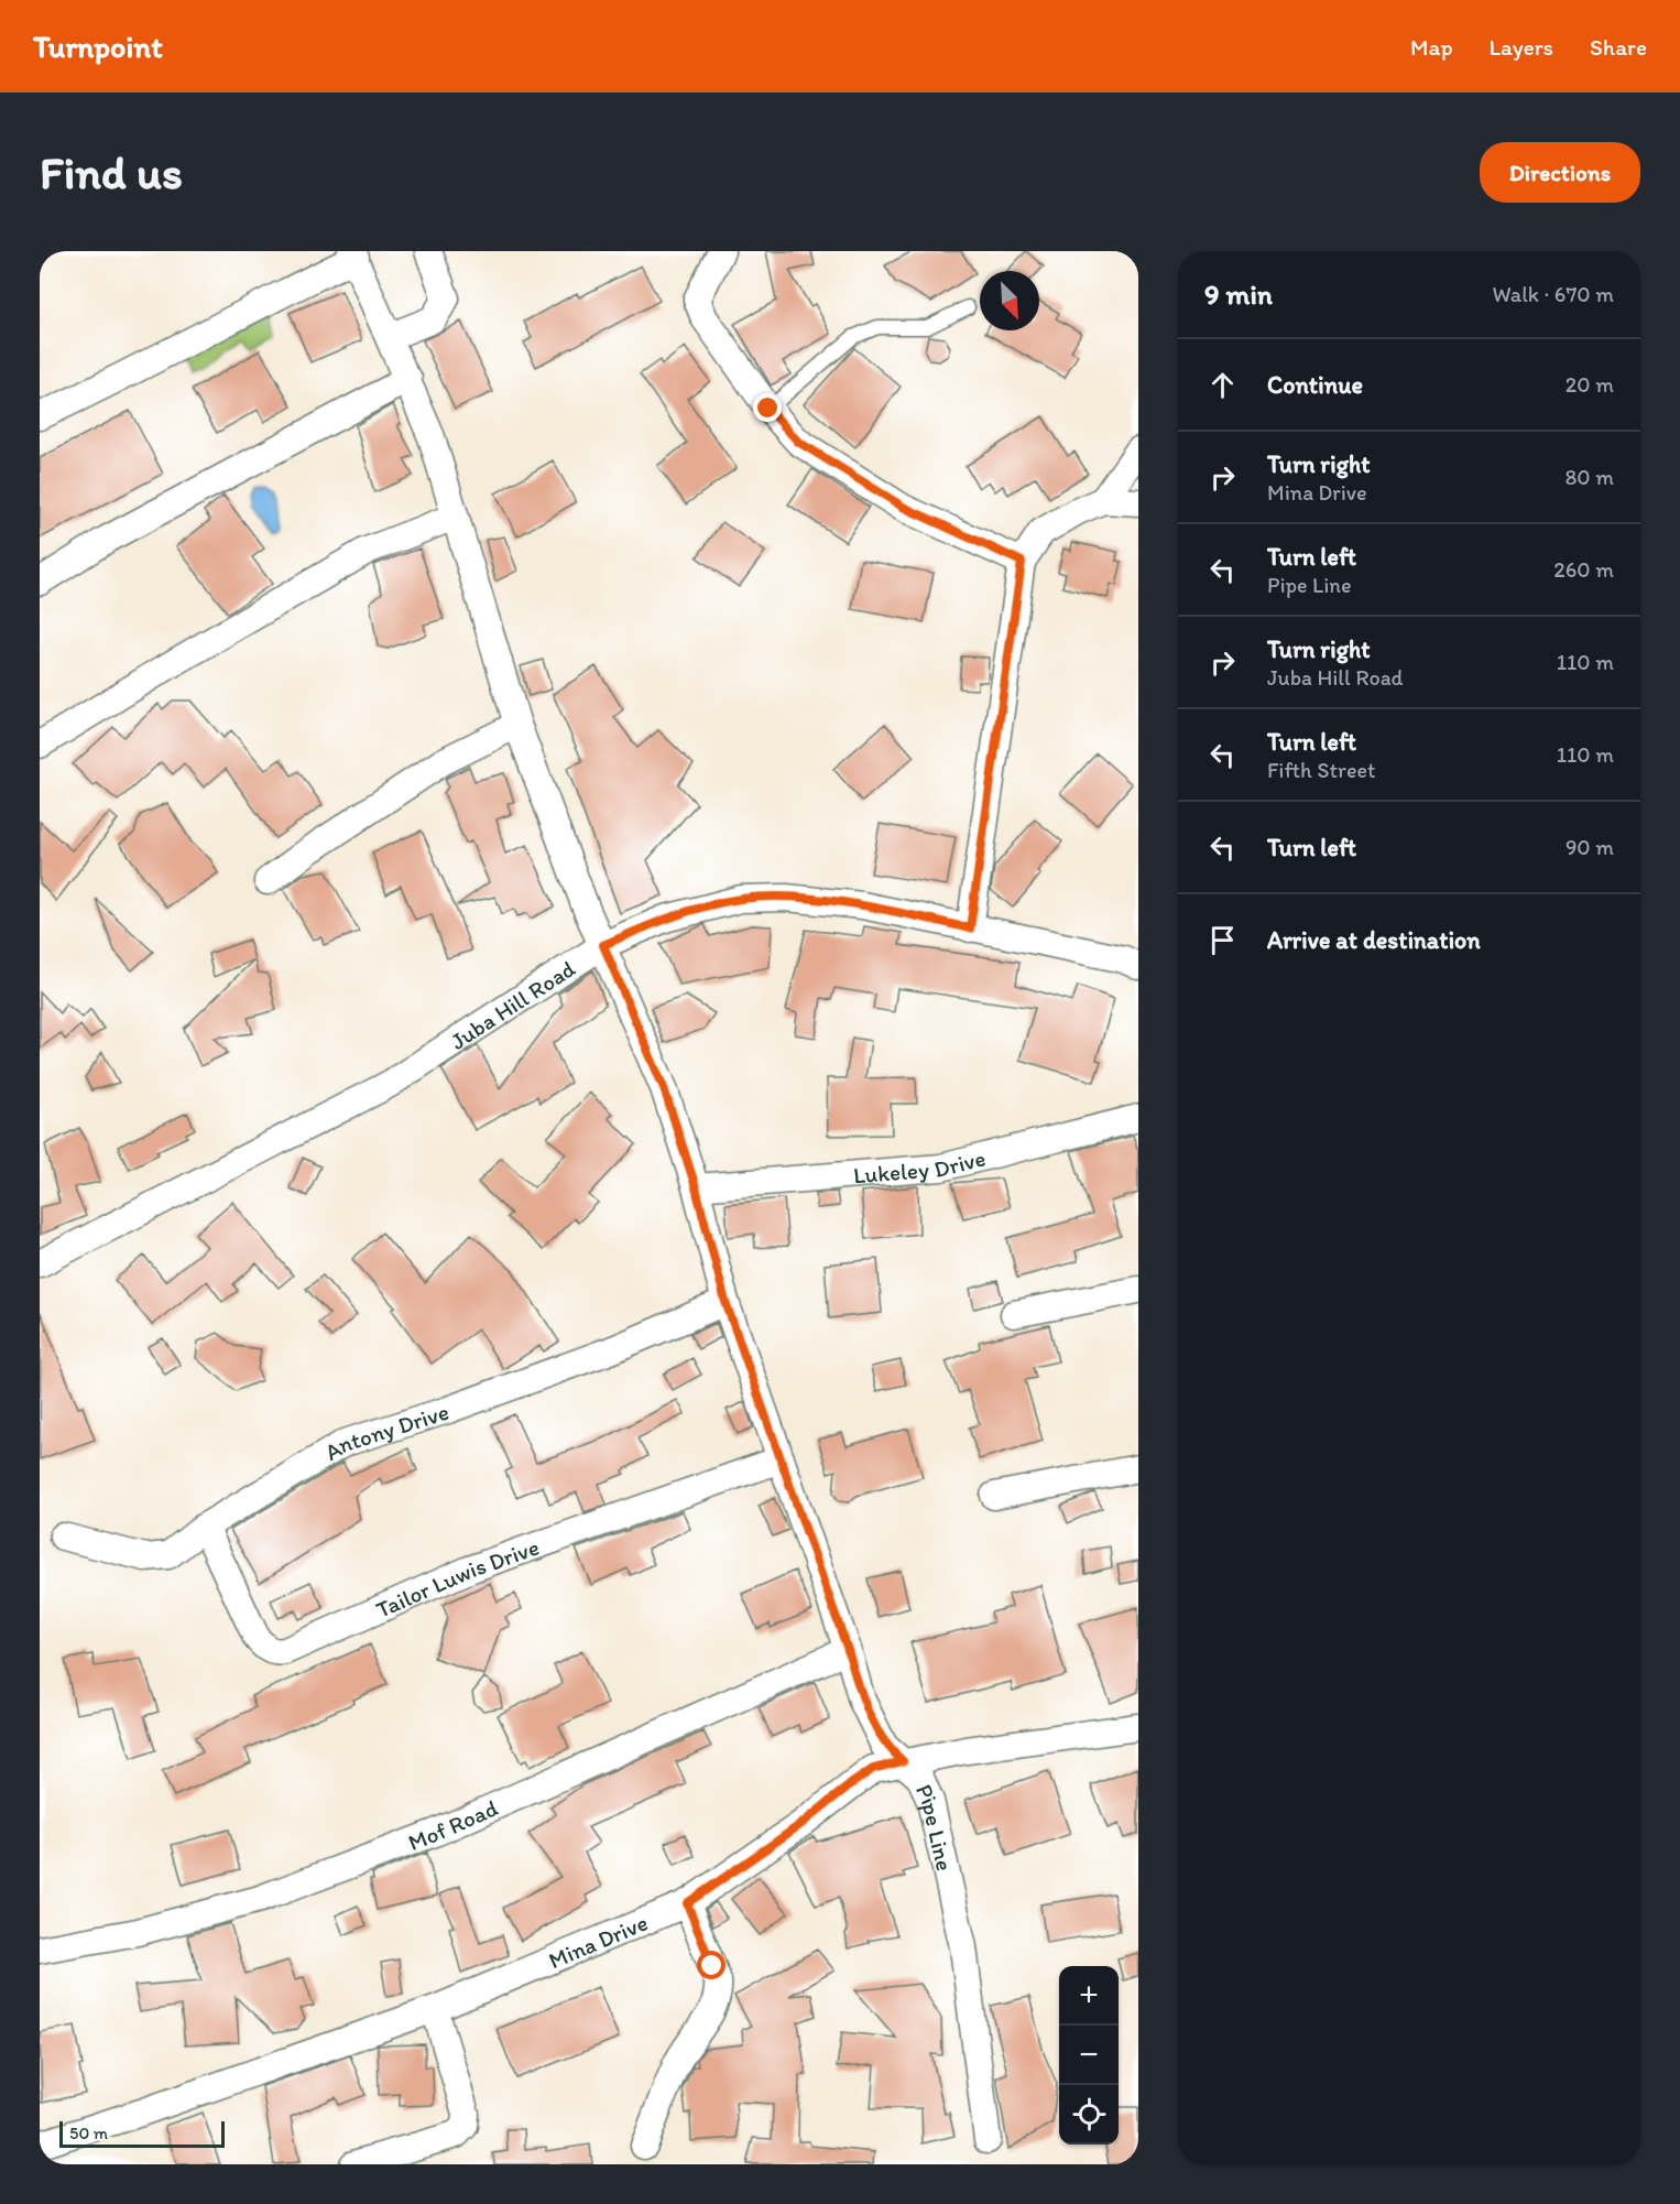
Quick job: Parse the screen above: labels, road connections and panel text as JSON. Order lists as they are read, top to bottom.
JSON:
{
  "streets": {
    "street": [
      "Juba Hill Road",
      "Lukeley Drive",
      "Antony Drive",
      "Tailor Luwis Drive",
      "Mof Road",
      "Pipe Line",
      "Mina Drive"
    ]
  },
  "crossings": [
    ["Juba Hill Road", "Pipe Line"],
    ["Lukeley Drive", "Pipe Line"],
    ["Antony Drive", "Tailor Luwis Drive"],
    ["Antony Drive", "Pipe Line"],
    ["Tailor Luwis Drive", "Pipe Line"],
    ["Mof Road", "Pipe Line"],
    ["Pipe Line", "Mina Drive"]
  ],
  "scale_bar": "50 m",
  "north": "bottom right",
  "page": {
    "header": "Turnpoint",
    "nav": ["Map", "Layers", "Share"],
    "buttons": "Directions",
    "title": "Find us",
    "heading": ["9 min", "Walk · 670 m"],
    "list": [
      ["Continue", "20 m"],
      ["Turn right", "Mina Drive", "80 m"],
      ["Turn left", "Pipe Line", "260 m"],
      ["Turn right", "Juba Hill Road", "110 m"],
      ["Turn left", "Fifth Street", "110 m"],
      ["Turn left", "90 m"],
      "Arrive at destination"
    ],
    "map_buttons": ["+", "−"],
    "scale": "50 m"
  }
}
